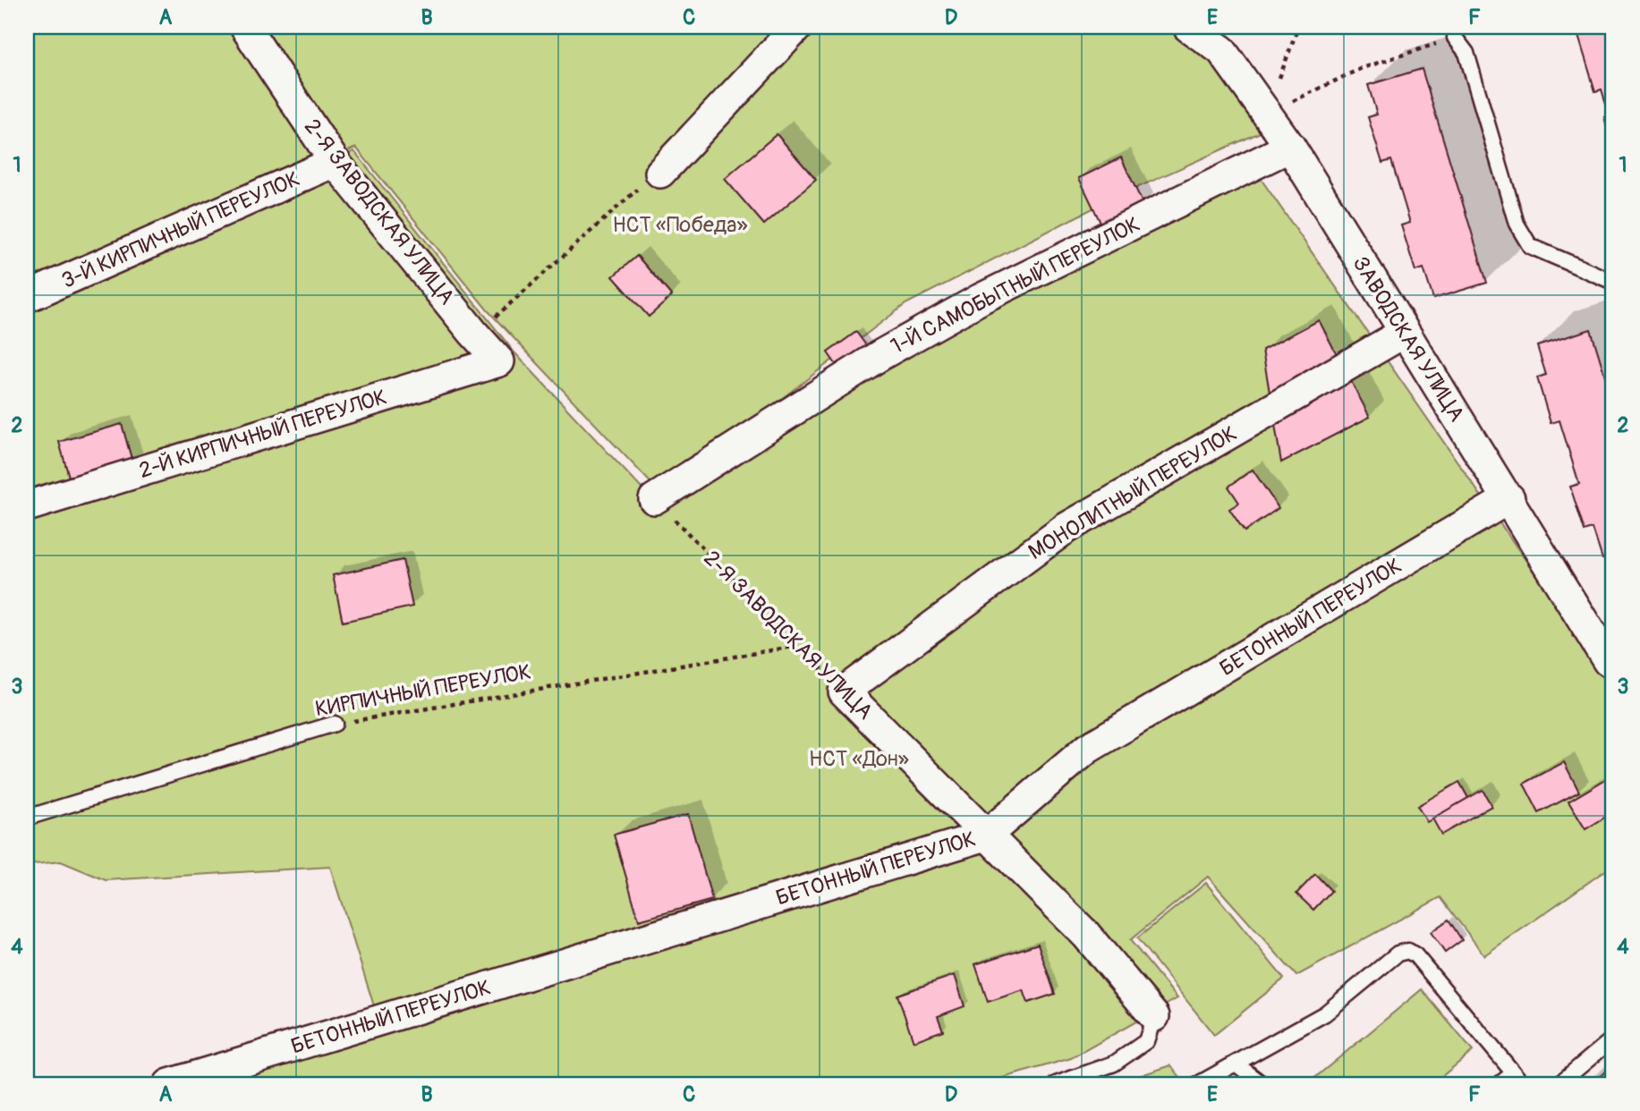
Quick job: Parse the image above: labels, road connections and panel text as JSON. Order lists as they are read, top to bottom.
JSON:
{
  "streets": {
    "street": [
      "2-Я ЗАВОДСКАЯ УЛИЦА",
      "3-Й КИРПИЧНЫЙ ПЕРЕУЛОК",
      "1-Й САМОБЫТНЫЙ ПЕРЕУЛОК",
      "ЗАВОДСКАЯ УЛИЦА",
      "2-Й КИРПИЧНЫЙ ПЕРЕУЛОК",
      "МОНОЛИТНЫЙ ПЕРЕУЛОК",
      "БЕТОННЫЙ ПЕРЕУЛОК"
    ],
    "lane": ["КИРПИЧНЫЙ ПЕРЕУЛОК"]
  },
  "crossings": [
    ["2-Я ЗАВОДСКАЯ УЛИЦА", "3-Й КИРПИЧНЫЙ ПЕРЕУЛОК"],
    ["2-Я ЗАВОДСКАЯ УЛИЦА", "1-Й САМОБЫТНЫЙ ПЕРЕУЛОК"],
    ["2-Я ЗАВОДСКАЯ УЛИЦА", "2-Й КИРПИЧНЫЙ ПЕРЕУЛОК"],
    ["2-Я ЗАВОДСКАЯ УЛИЦА", "МОНОЛИТНЫЙ ПЕРЕУЛОК"],
    ["2-Я ЗАВОДСКАЯ УЛИЦА", "БЕТОННЫЙ ПЕРЕУЛОК"],
    ["2-Я ЗАВОДСКАЯ УЛИЦА", "КИРПИЧНЫЙ ПЕРЕУЛОК"],
    ["1-Й САМОБЫТНЫЙ ПЕРЕУЛОК", "ЗАВОДСКАЯ УЛИЦА"],
    ["ЗАВОДСКАЯ УЛИЦА", "МОНОЛИТНЫЙ ПЕРЕУЛОК"],
    ["ЗАВОДСКАЯ УЛИЦА", "БЕТОННЫЙ ПЕРЕУЛОК"]
  ],
  "parks": ["НСТ «Победа»", "НСТ «Дон»"],
  "grid": {
    "columns": [
      "A",
      "B",
      "C",
      "D",
      "E",
      "F"
    ],
    "rows": [
      "1",
      "2",
      "3",
      "4"
    ]
  }
}
